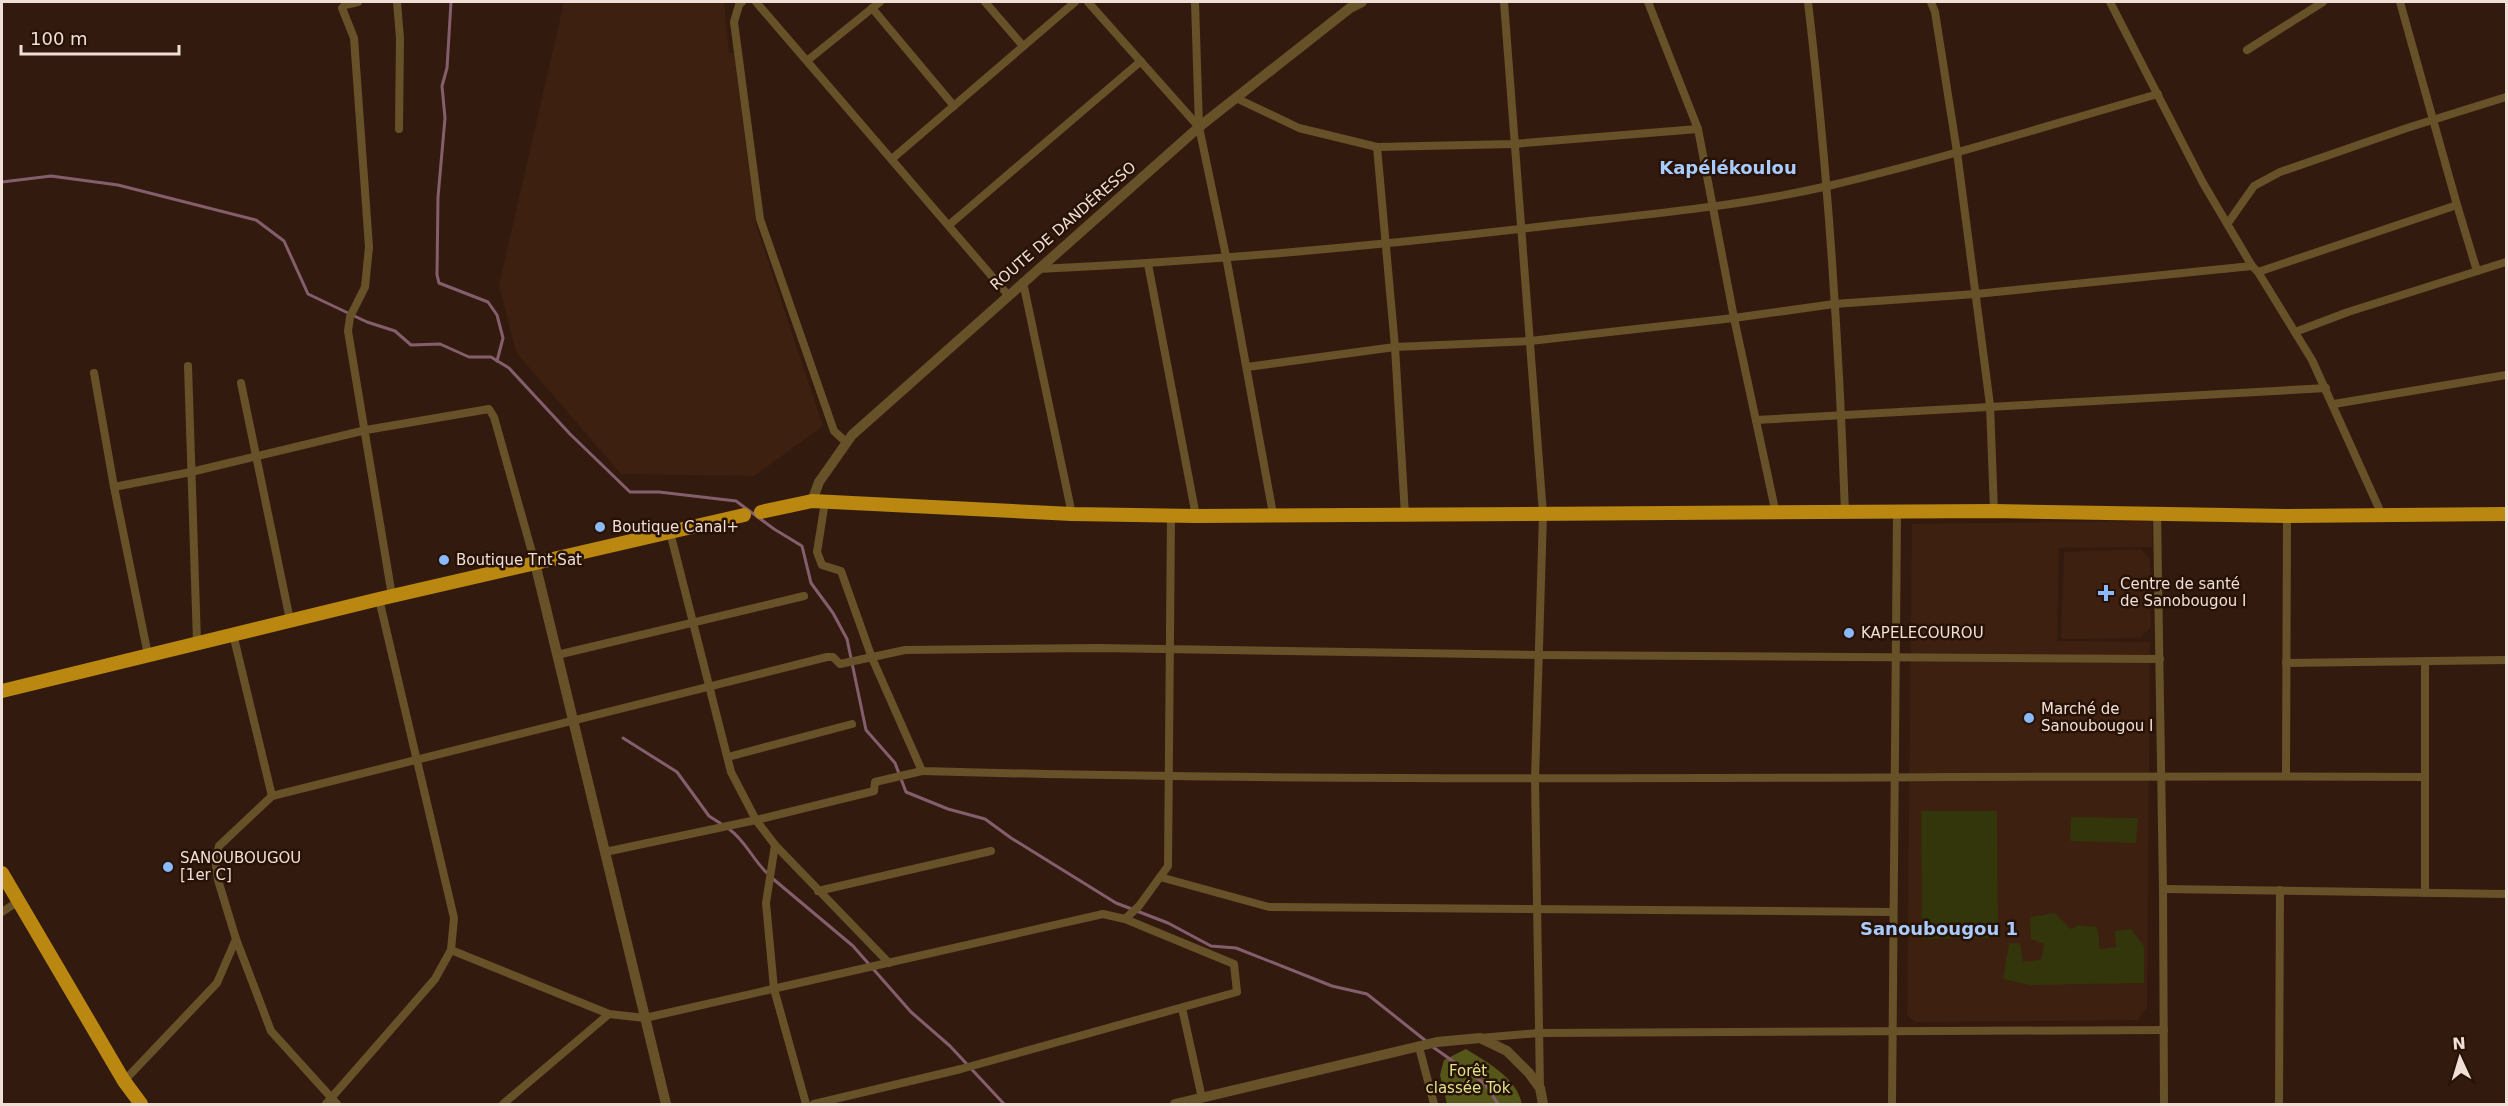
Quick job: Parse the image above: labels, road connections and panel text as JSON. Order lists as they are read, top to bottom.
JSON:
{
  "streets": {
    "street": ["ROUTE DE DANDÉRESSO"]
  },
  "districts": ["Kapélékoulou", "Sanoubougou 1"],
  "parks": ["Forêt classée Tok"],
  "places": {
    "other": [
      "Boutique Canal+",
      "Boutique Tnt Sat",
      "KAPELECOUROU",
      "Marché de Sanoubougou I",
      "SANOUBOUGOU [1er C]"
    ],
    "health": ["Centre de santé de Sanobougou I"]
  },
  "scale_bar": "100 m",
  "north": "top"
}
